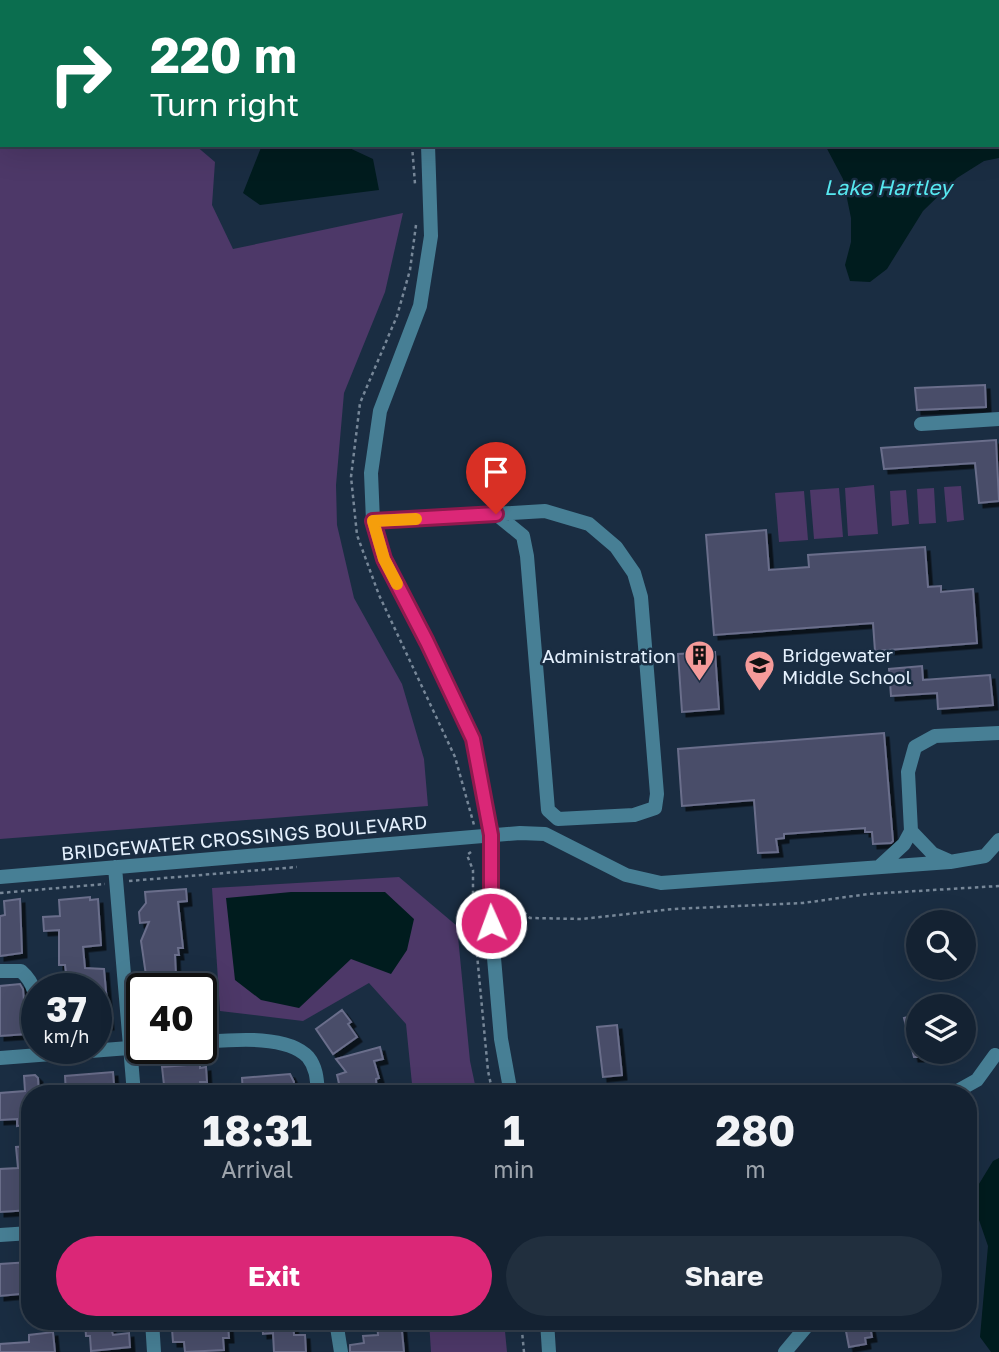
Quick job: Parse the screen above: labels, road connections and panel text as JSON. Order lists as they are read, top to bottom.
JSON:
{
  "streets": {
    "street": ["BRIDGEWATER CROSSINGS BOULEVARD"]
  },
  "water": ["Lake Hartley"],
  "places": {
    "building": ["Administration"],
    "school or university": ["Bridgewater Middle School"]
  },
  "page": {
    "turn": ["220 m", "Turn right"],
    "speed": "37 km/h",
    "limit": "40",
    "eta": [
      "18:31",
      "Arrival",
      "1",
      "min",
      "280",
      "m"
    ],
    "buttons": ["Exit", "Share"]
  }
}
